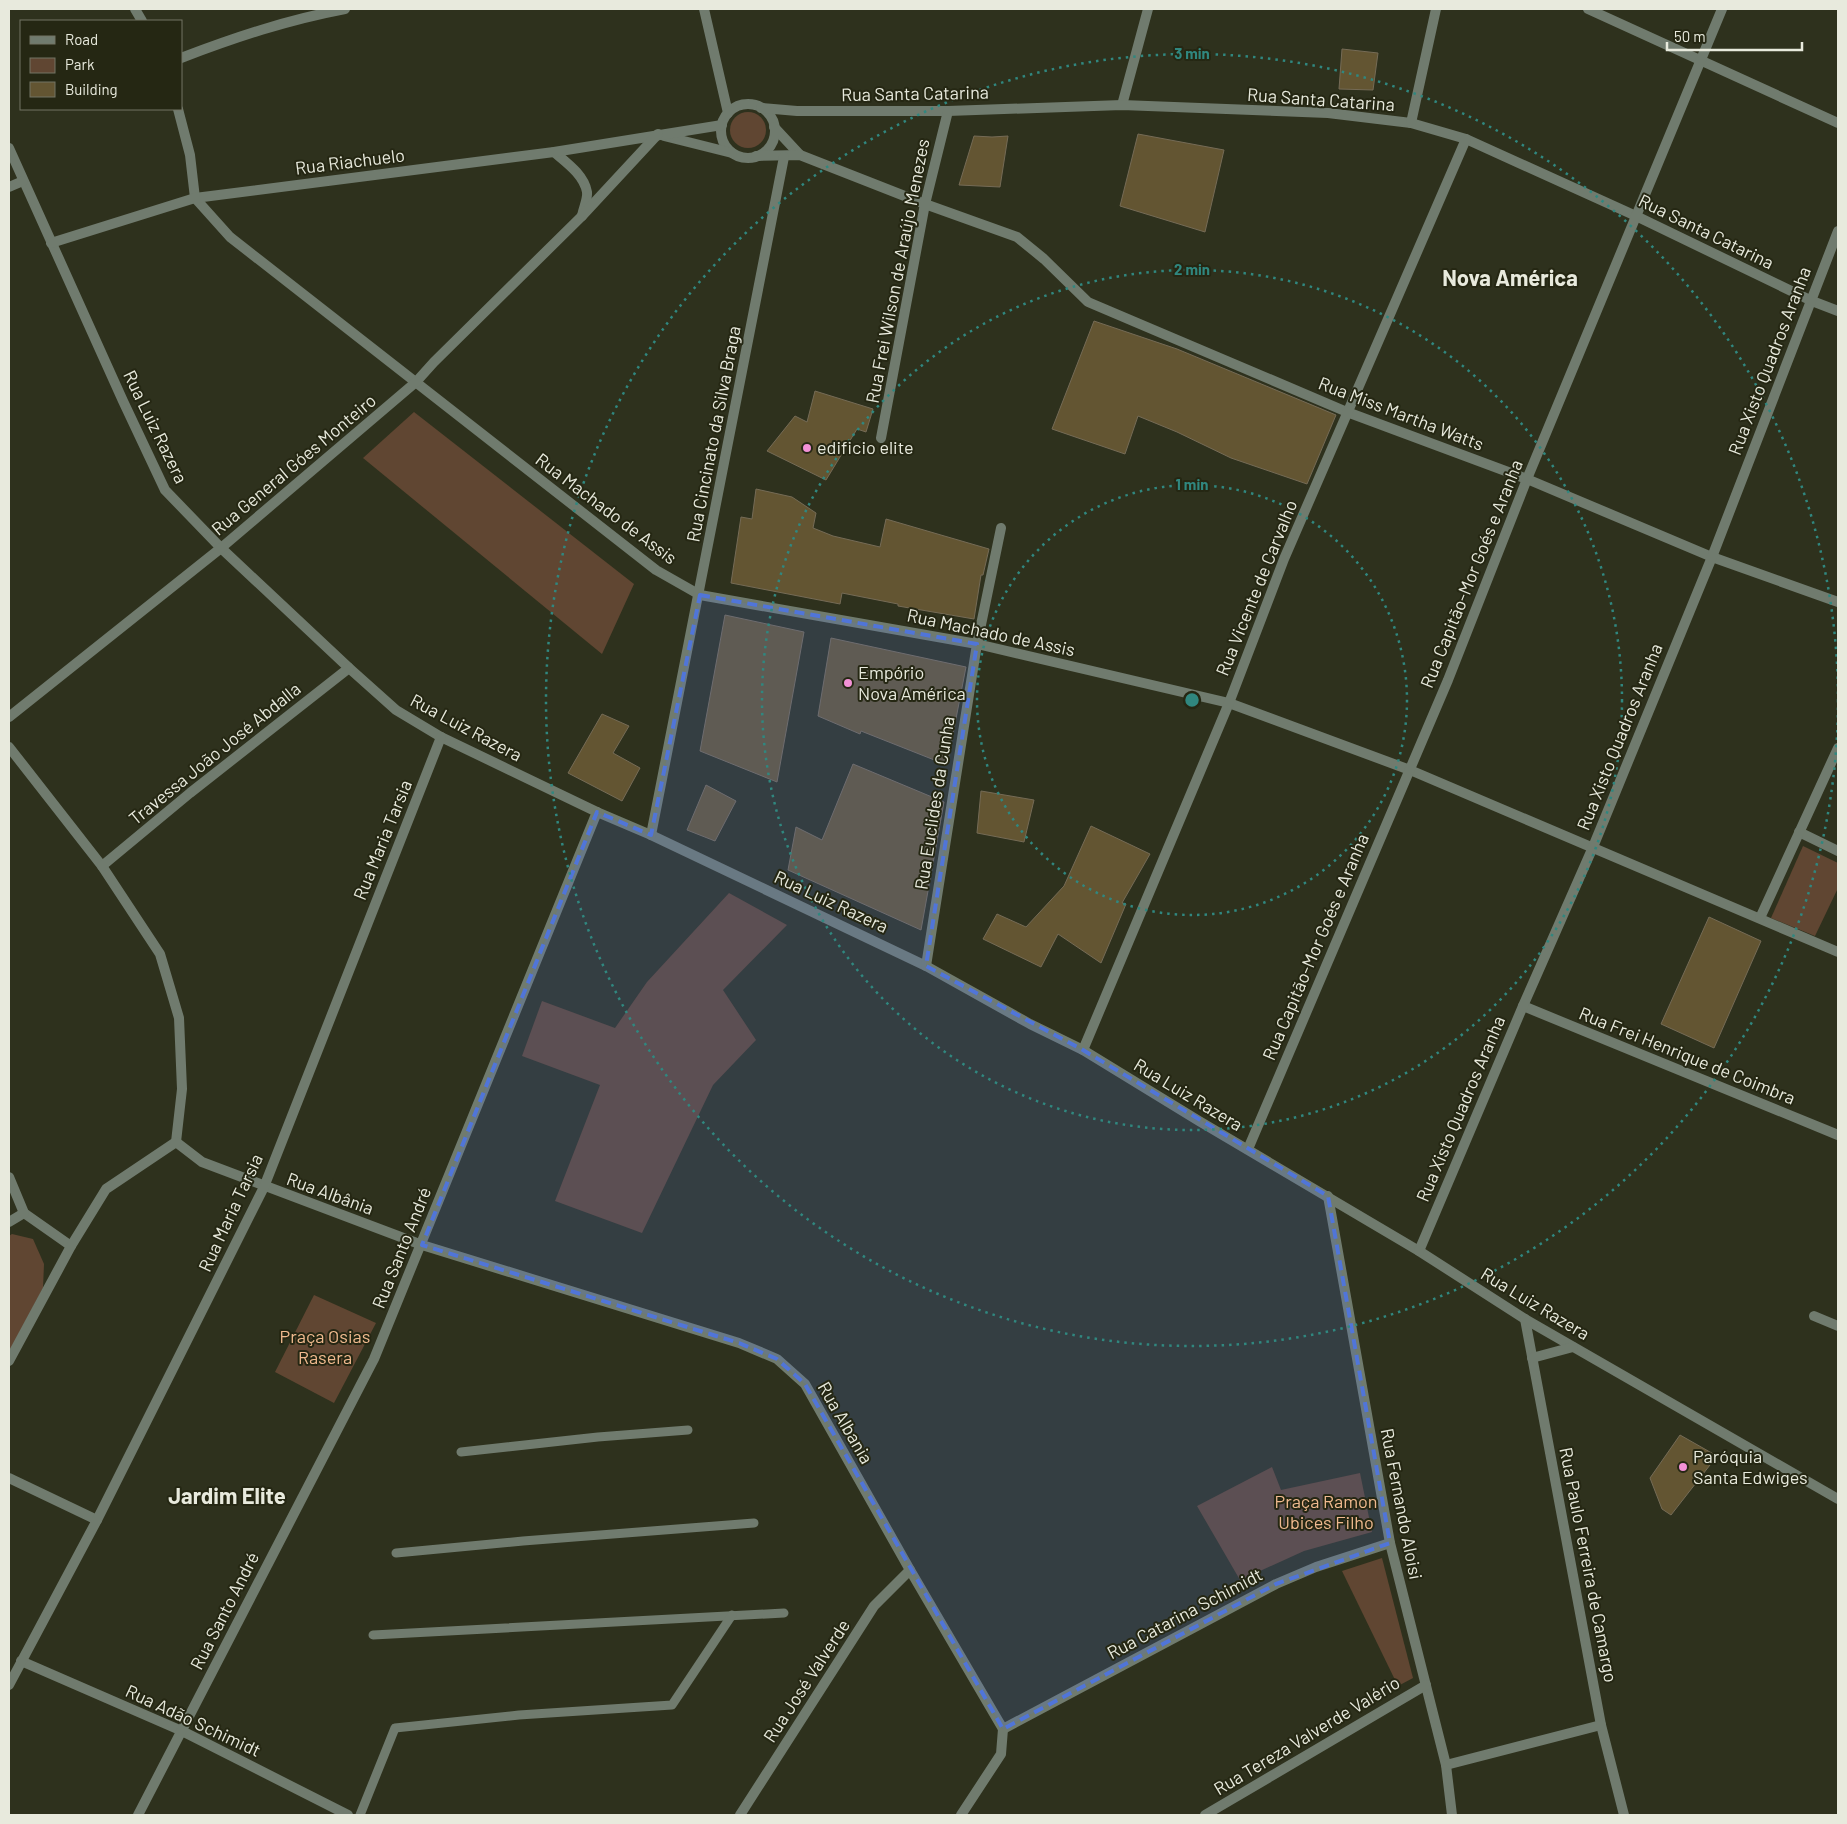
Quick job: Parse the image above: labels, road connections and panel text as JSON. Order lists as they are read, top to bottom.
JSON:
{
  "streets": {
    "street": [
      "Rua Santa Catarina",
      "Rua Riachuelo",
      "Rua Frei Wilson de Araújo Menezes",
      "Rua Xisto Quadros Aranha",
      "Rua Miss Martha Watts",
      "Rua Luiz Razera",
      "Rua Cincinato da Silva Braga",
      "Rua General Góes Monteiro",
      "Rua Machado de Assis",
      "Rua Capitão-Mor Goés e Aranha",
      "Rua Vicente de Carvalho",
      "Travessa João José Abdalla",
      "Rua Euclides da Cunha",
      "Rua Maria Tarsia",
      "Rua Frei Henrique de Coimbra",
      "Rua Albânia",
      "Rua Santo André",
      "Rua Albania",
      "Rua Fernando Aloisi",
      "Rua Paulo Ferreira de Camargo",
      "Rua Catarina Schimidt",
      "Rua José Valverde",
      "Rua Adão Schimidt",
      "Rua Tereza Valverde Valério"
    ]
  },
  "crossings": [
    ["Rua Santa Catarina", "Rua Riachuelo"],
    ["Rua Santa Catarina", "Rua Frei Wilson de Araújo Menezes"],
    ["Rua Santa Catarina", "Rua Xisto Quadros Aranha"],
    ["Rua Santa Catarina", "Rua Capitão-Mor Goés e Aranha"],
    ["Rua Santa Catarina", "Rua Vicente de Carvalho"],
    ["Rua Riachuelo", "Rua Luiz Razera"],
    ["Rua Riachuelo", "Rua General Góes Monteiro"],
    ["Rua Riachuelo", "Rua Machado de Assis"],
    ["Rua Frei Wilson de Araújo Menezes", "Rua Miss Martha Watts"],
    ["Rua Xisto Quadros Aranha", "Rua Miss Martha Watts"],
    ["Rua Xisto Quadros Aranha", "Rua Luiz Razera"],
    ["Rua Xisto Quadros Aranha", "Rua Machado de Assis"],
    ["Rua Xisto Quadros Aranha", "Rua Frei Henrique de Coimbra"],
    ["Rua Miss Martha Watts", "Rua Capitão-Mor Goés e Aranha"],
    ["Rua Miss Martha Watts", "Rua Vicente de Carvalho"],
    ["Rua Luiz Razera", "Rua Cincinato da Silva Braga"],
    ["Rua Luiz Razera", "Rua General Góes Monteiro"],
    ["Rua Luiz Razera", "Rua Capitão-Mor Goés e Aranha"],
    ["Rua Luiz Razera", "Rua Vicente de Carvalho"],
    ["Rua Luiz Razera", "Travessa João José Abdalla"],
    ["Rua Luiz Razera", "Rua Euclides da Cunha"],
    ["Rua Luiz Razera", "Rua Maria Tarsia"],
    ["Rua Luiz Razera", "Rua Santo André"],
    ["Rua Luiz Razera", "Rua Fernando Aloisi"],
    ["Rua Luiz Razera", "Rua Paulo Ferreira de Camargo"],
    ["Rua Cincinato da Silva Braga", "Rua Machado de Assis"],
    ["Rua General Góes Monteiro", "Rua Machado de Assis"],
    ["Rua Machado de Assis", "Rua Capitão-Mor Goés e Aranha"],
    ["Rua Machado de Assis", "Rua Vicente de Carvalho"],
    ["Rua Machado de Assis", "Rua Euclides da Cunha"],
    ["Rua Maria Tarsia", "Rua Albânia"],
    ["Rua Maria Tarsia", "Rua Adão Schimidt"],
    ["Rua Albânia", "Rua Santo André"],
    ["Rua Albânia", "Rua Albania"],
    ["Rua Santo André", "Rua Albania"],
    ["Rua Santo André", "Rua Adão Schimidt"],
    ["Rua Albania", "Rua Catarina Schimidt"],
    ["Rua Albania", "Rua José Valverde"],
    ["Rua Fernando Aloisi", "Rua Catarina Schimidt"],
    ["Rua Fernando Aloisi", "Rua Tereza Valverde Valério"]
  ],
  "districts": ["Nova América", "Jardim Elite"],
  "parks": ["Praça Osias Rasera", "Praça Ramon Ubices Filho"],
  "places": ["edificio elite", "Empório Nova América", "Paróquia Santa Edwiges"],
  "legend": ["Road", "Park", "Building"],
  "scale_bar": "50 m",
  "rings": ["3 min", "2 min", "1 min"]
}
